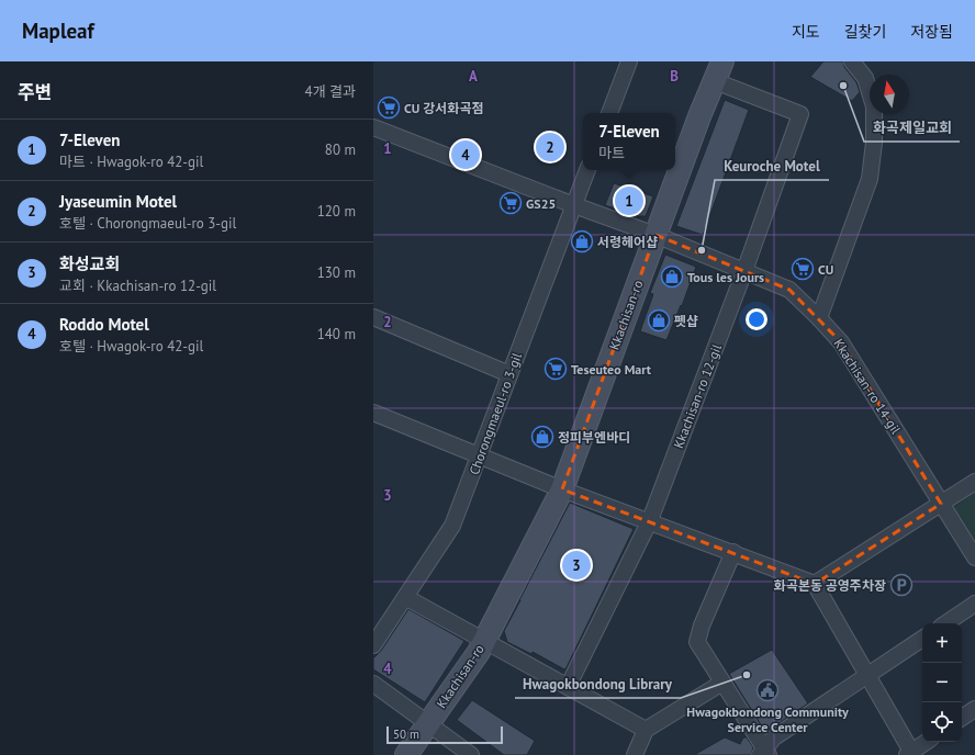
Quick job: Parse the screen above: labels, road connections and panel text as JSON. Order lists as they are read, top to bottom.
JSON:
{
  "streets": {
    "street": [
      "Kkachisan-ro",
      "Kkachisan-ro 14-gil",
      "Kkachisan-ro 12-gil",
      "Chorongmaeul-ro 3-gil"
    ]
  },
  "crossings": [
    ["Kkachisan-ro", "Kkachisan-ro 14-gil"],
    ["Kkachisan-ro", "Kkachisan-ro 12-gil"],
    ["Kkachisan-ro 14-gil", "Kkachisan-ro 12-gil"],
    ["Kkachisan-ro 14-gil", "Chorongmaeul-ro 3-gil"]
  ],
  "places": {
    "other": ["화곡제일교회", "Keuroche Motel", "Hwagokbondong Library"],
    "supermarket": [
      "CU 강서화곡점",
      "GS25",
      "CU",
      "Teseuteo Mart"
    ],
    "shop": [
      "서령헤어샵",
      "Tous les Jours",
      "펫샵",
      "정피부엔바디"
    ],
    "parking": ["화곡본동 공영주차장"],
    "public building": ["Hwagokbondong Community Service Center"]
  },
  "scale_bar": "50 m",
  "north": "top",
  "page": {
    "header": "Mapleaf",
    "nav": ["지도", "길찾기", "저장됨"],
    "heading": ["주변", "4개 결과"],
    "popup": ["7-Eleven", "마트"],
    "list": [
      {
        "mark": "1",
        "name": "7-Eleven",
        "note": "마트 · Hwagok-ro 42-gil",
        "value": "80 m"
      },
      {
        "mark": "2",
        "name": "Jyaseumin Motel",
        "note": "호텔 · Chorongmaeul-ro 3-gil",
        "value": "120 m"
      },
      {
        "mark": "3",
        "name": "화성교회",
        "note": "교회 · Kkachisan-ro 12-gil",
        "value": "130 m"
      },
      {
        "mark": "4",
        "name": "Roddo Motel",
        "note": "호텔 · Hwagok-ro 42-gil",
        "value": "140 m"
      }
    ],
    "pins": [
      "2",
      "4",
      "1",
      "3"
    ],
    "map_buttons": ["+", "−"],
    "scale": "50 m"
  },
  "grid": {
    "columns": ["A", "B"],
    "rows": [
      "1",
      "2",
      "3",
      "4"
    ]
  }
}
